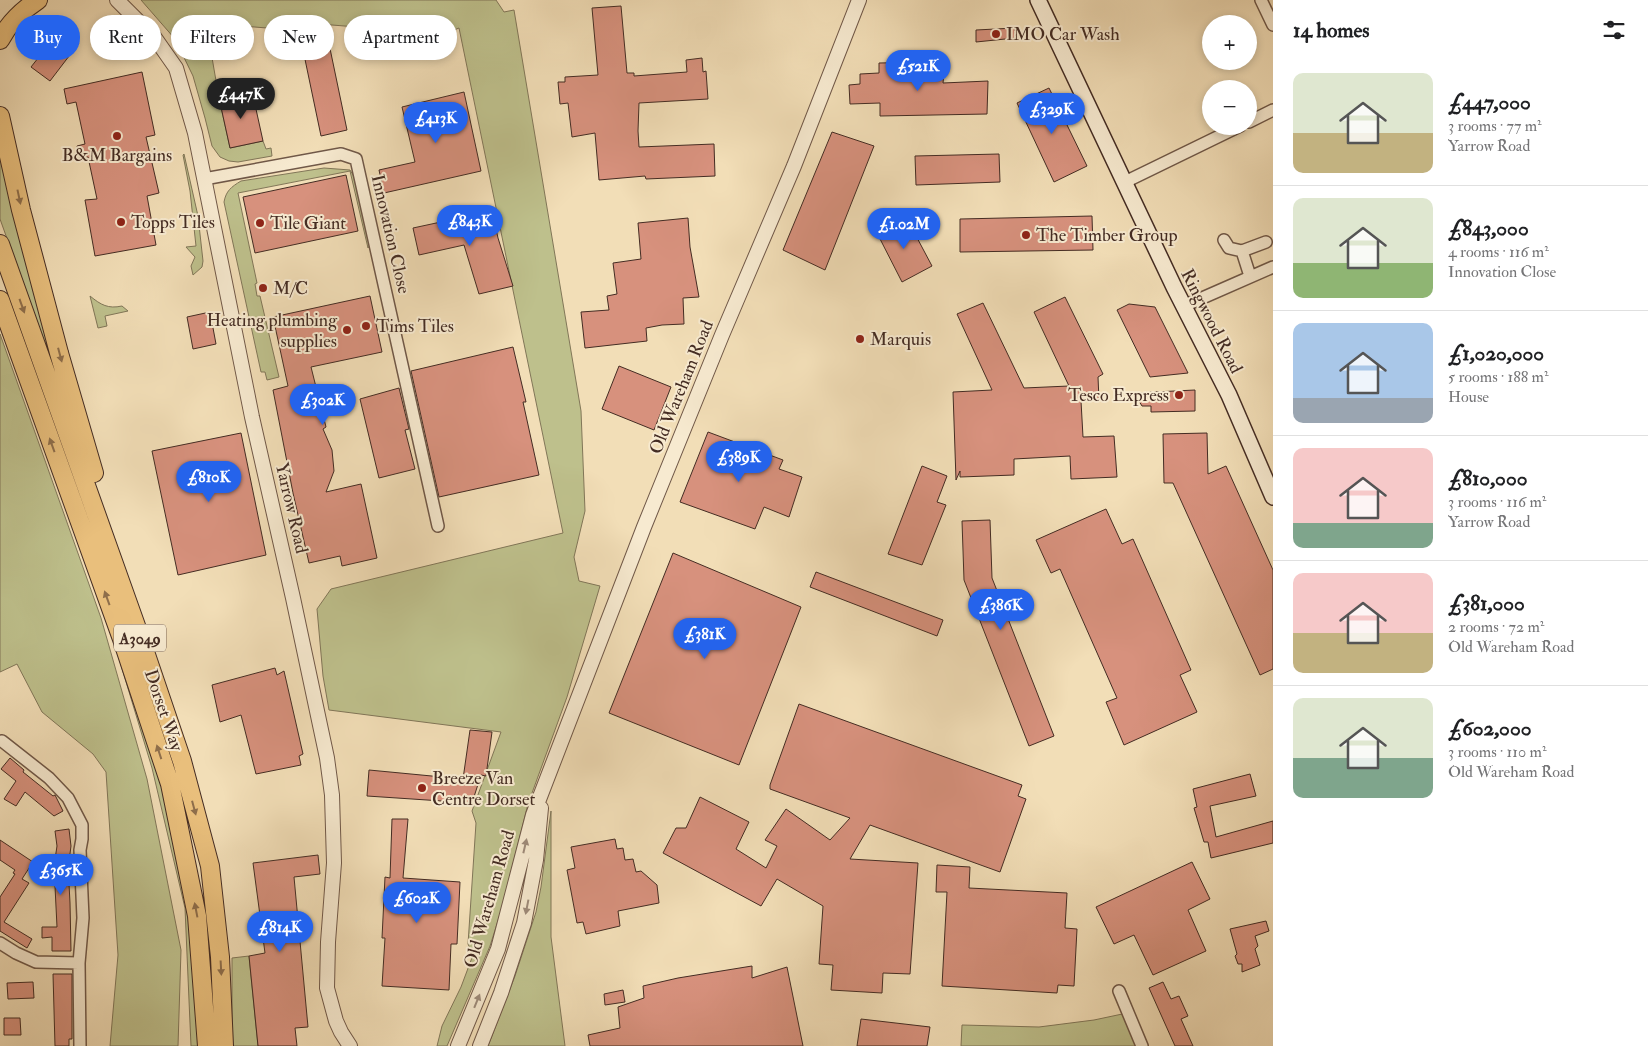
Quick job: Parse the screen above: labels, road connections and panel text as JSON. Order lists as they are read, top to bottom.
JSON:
{
  "streets": {
    "highway": ["A3049", "Dorset Way"],
    "main road": ["Ringwood Road"],
    "street": ["Innovation Close", "Old Wareham Road", "Yarrow Road"]
  },
  "crossings": [
    ["Innovation Close", "Yarrow Road"]
  ],
  "places": [
    "IMO Car Wash",
    "B&M Bargains",
    "Topps Tiles",
    "Tile Giant",
    "The Timber Group",
    "M/C",
    "Tims Tiles",
    "Heating plumbing supplies",
    "Marquis",
    "Tesco Express",
    "Breeze Van Centre Dorset"
  ],
  "page": {
    "heading": "14 homes",
    "map_buttons": ["+", "−"],
    "chip": [
      "Buy",
      "Rent",
      "Filters",
      "New",
      "Apartment"
    ],
    "price": [
      "£521K",
      "£447K",
      "£329K",
      "£413K",
      "£843K",
      "£1.02M",
      "£302K",
      "£389K",
      "£810K",
      "£386K",
      "£381K",
      "£365K",
      "£602K",
      "£814K"
    ],
    "list": [
      {
        "name": "£447,000",
        "note": "3 rooms · 77 m² · Yarrow Road"
      },
      {
        "name": "£843,000",
        "note": "4 rooms · 116 m² · Innovation Close"
      },
      {
        "name": "£1,020,000",
        "note": "5 rooms · 188 m² · House"
      },
      {
        "name": "£810,000",
        "note": "3 rooms · 116 m² · Yarrow Road"
      },
      {
        "name": "£381,000",
        "note": "2 rooms · 72 m² · Old Wareham Road"
      },
      {
        "name": "£602,000",
        "note": "3 rooms · 110 m² · Old Wareham Road"
      }
    ]
  }
}
